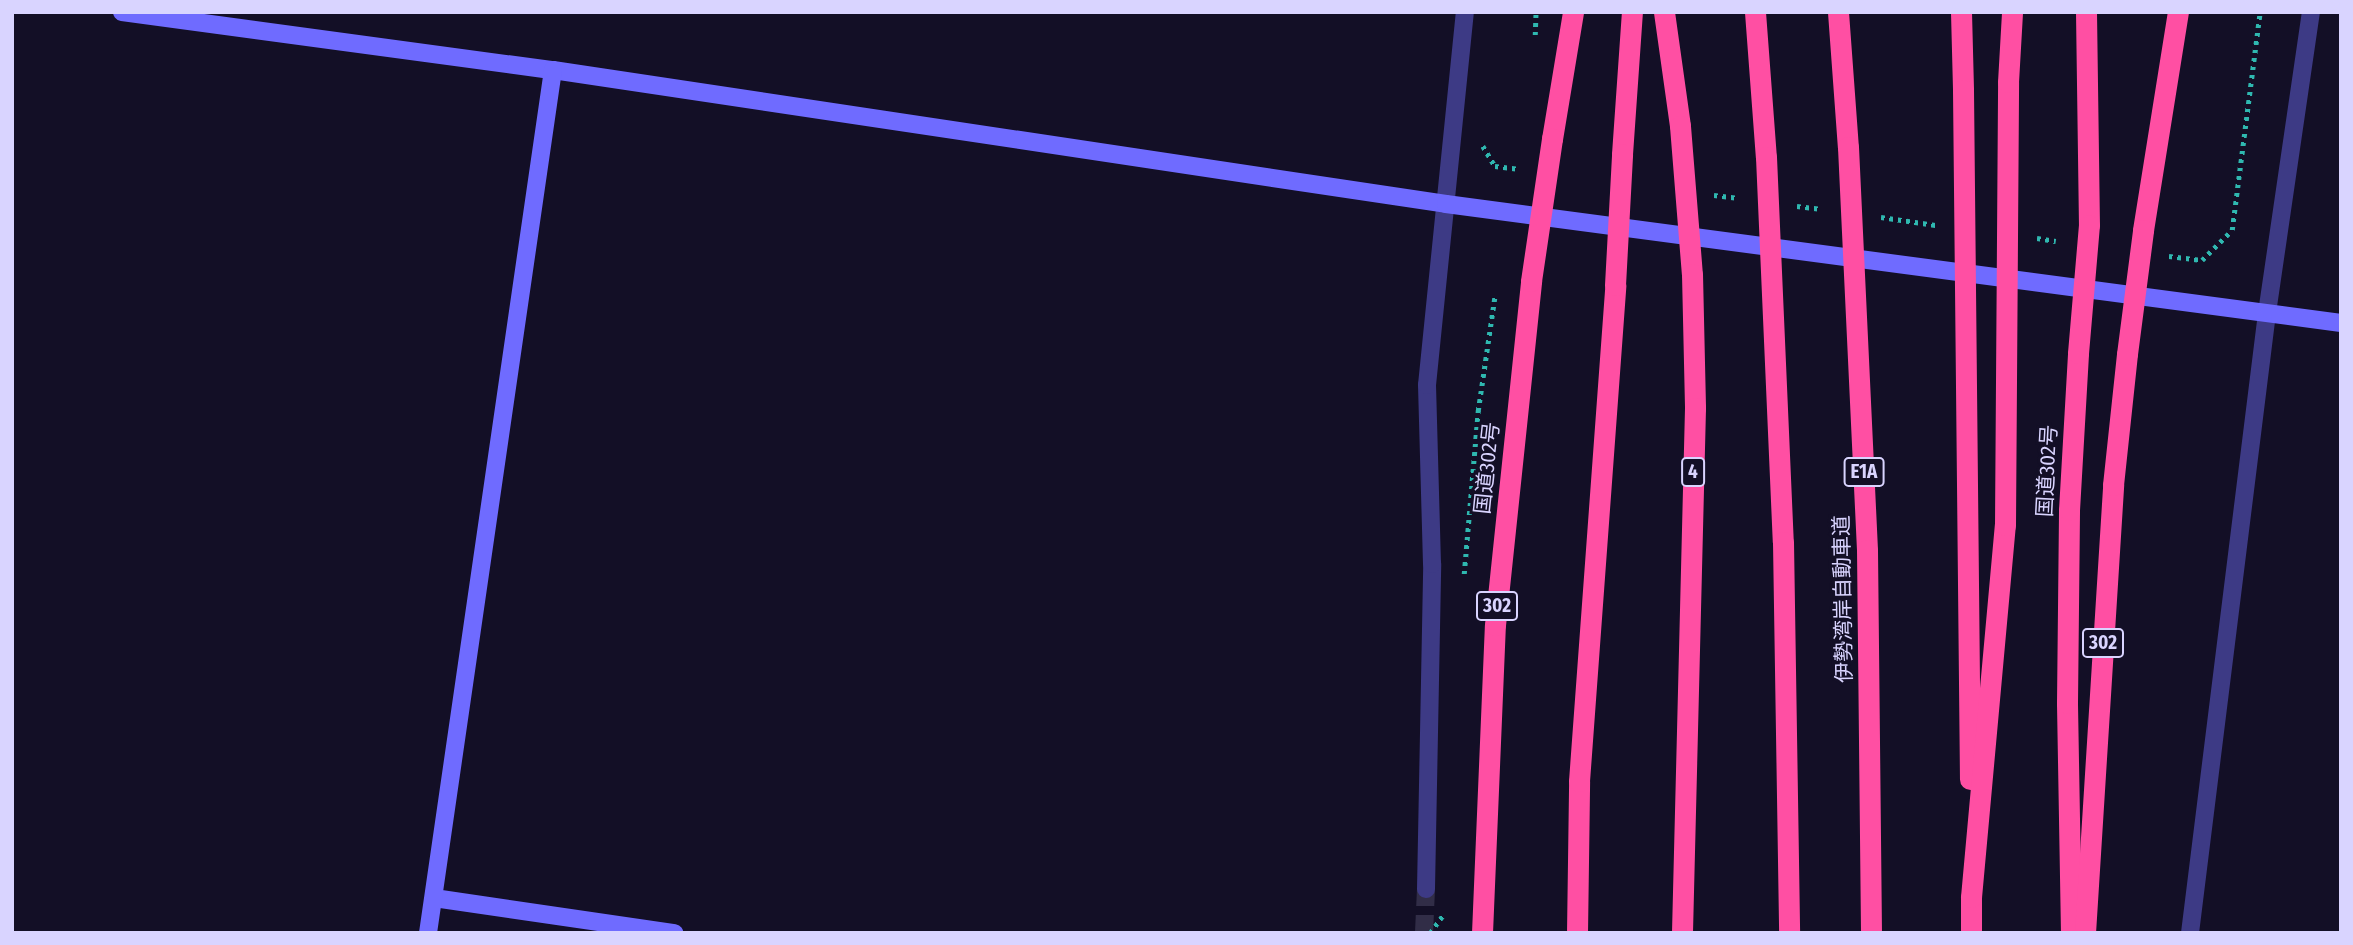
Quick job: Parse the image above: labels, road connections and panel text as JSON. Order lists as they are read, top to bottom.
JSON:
{
  "streets": {
    "highway": [
      "国道302号",
      "4",
      "E1A",
      "伊勢湾岸自動車道",
      "302"
    ]
  }
}
